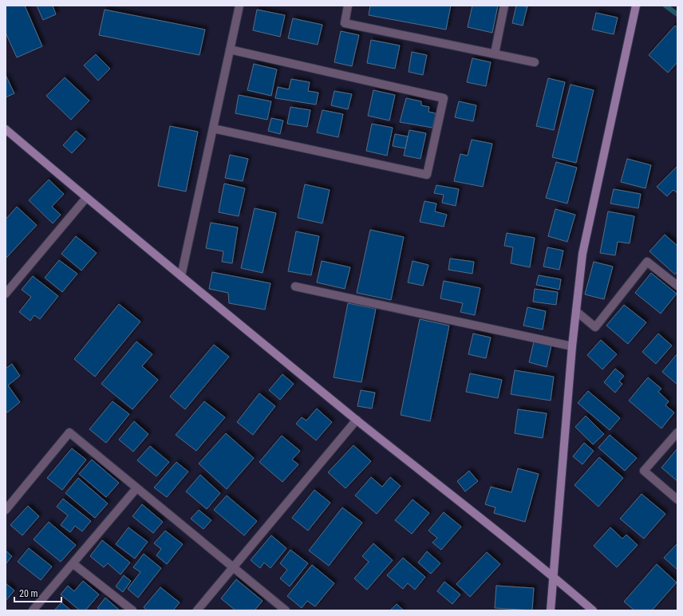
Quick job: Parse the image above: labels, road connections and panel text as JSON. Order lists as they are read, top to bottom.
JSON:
{
  "scale_bar": "20 m"
}
